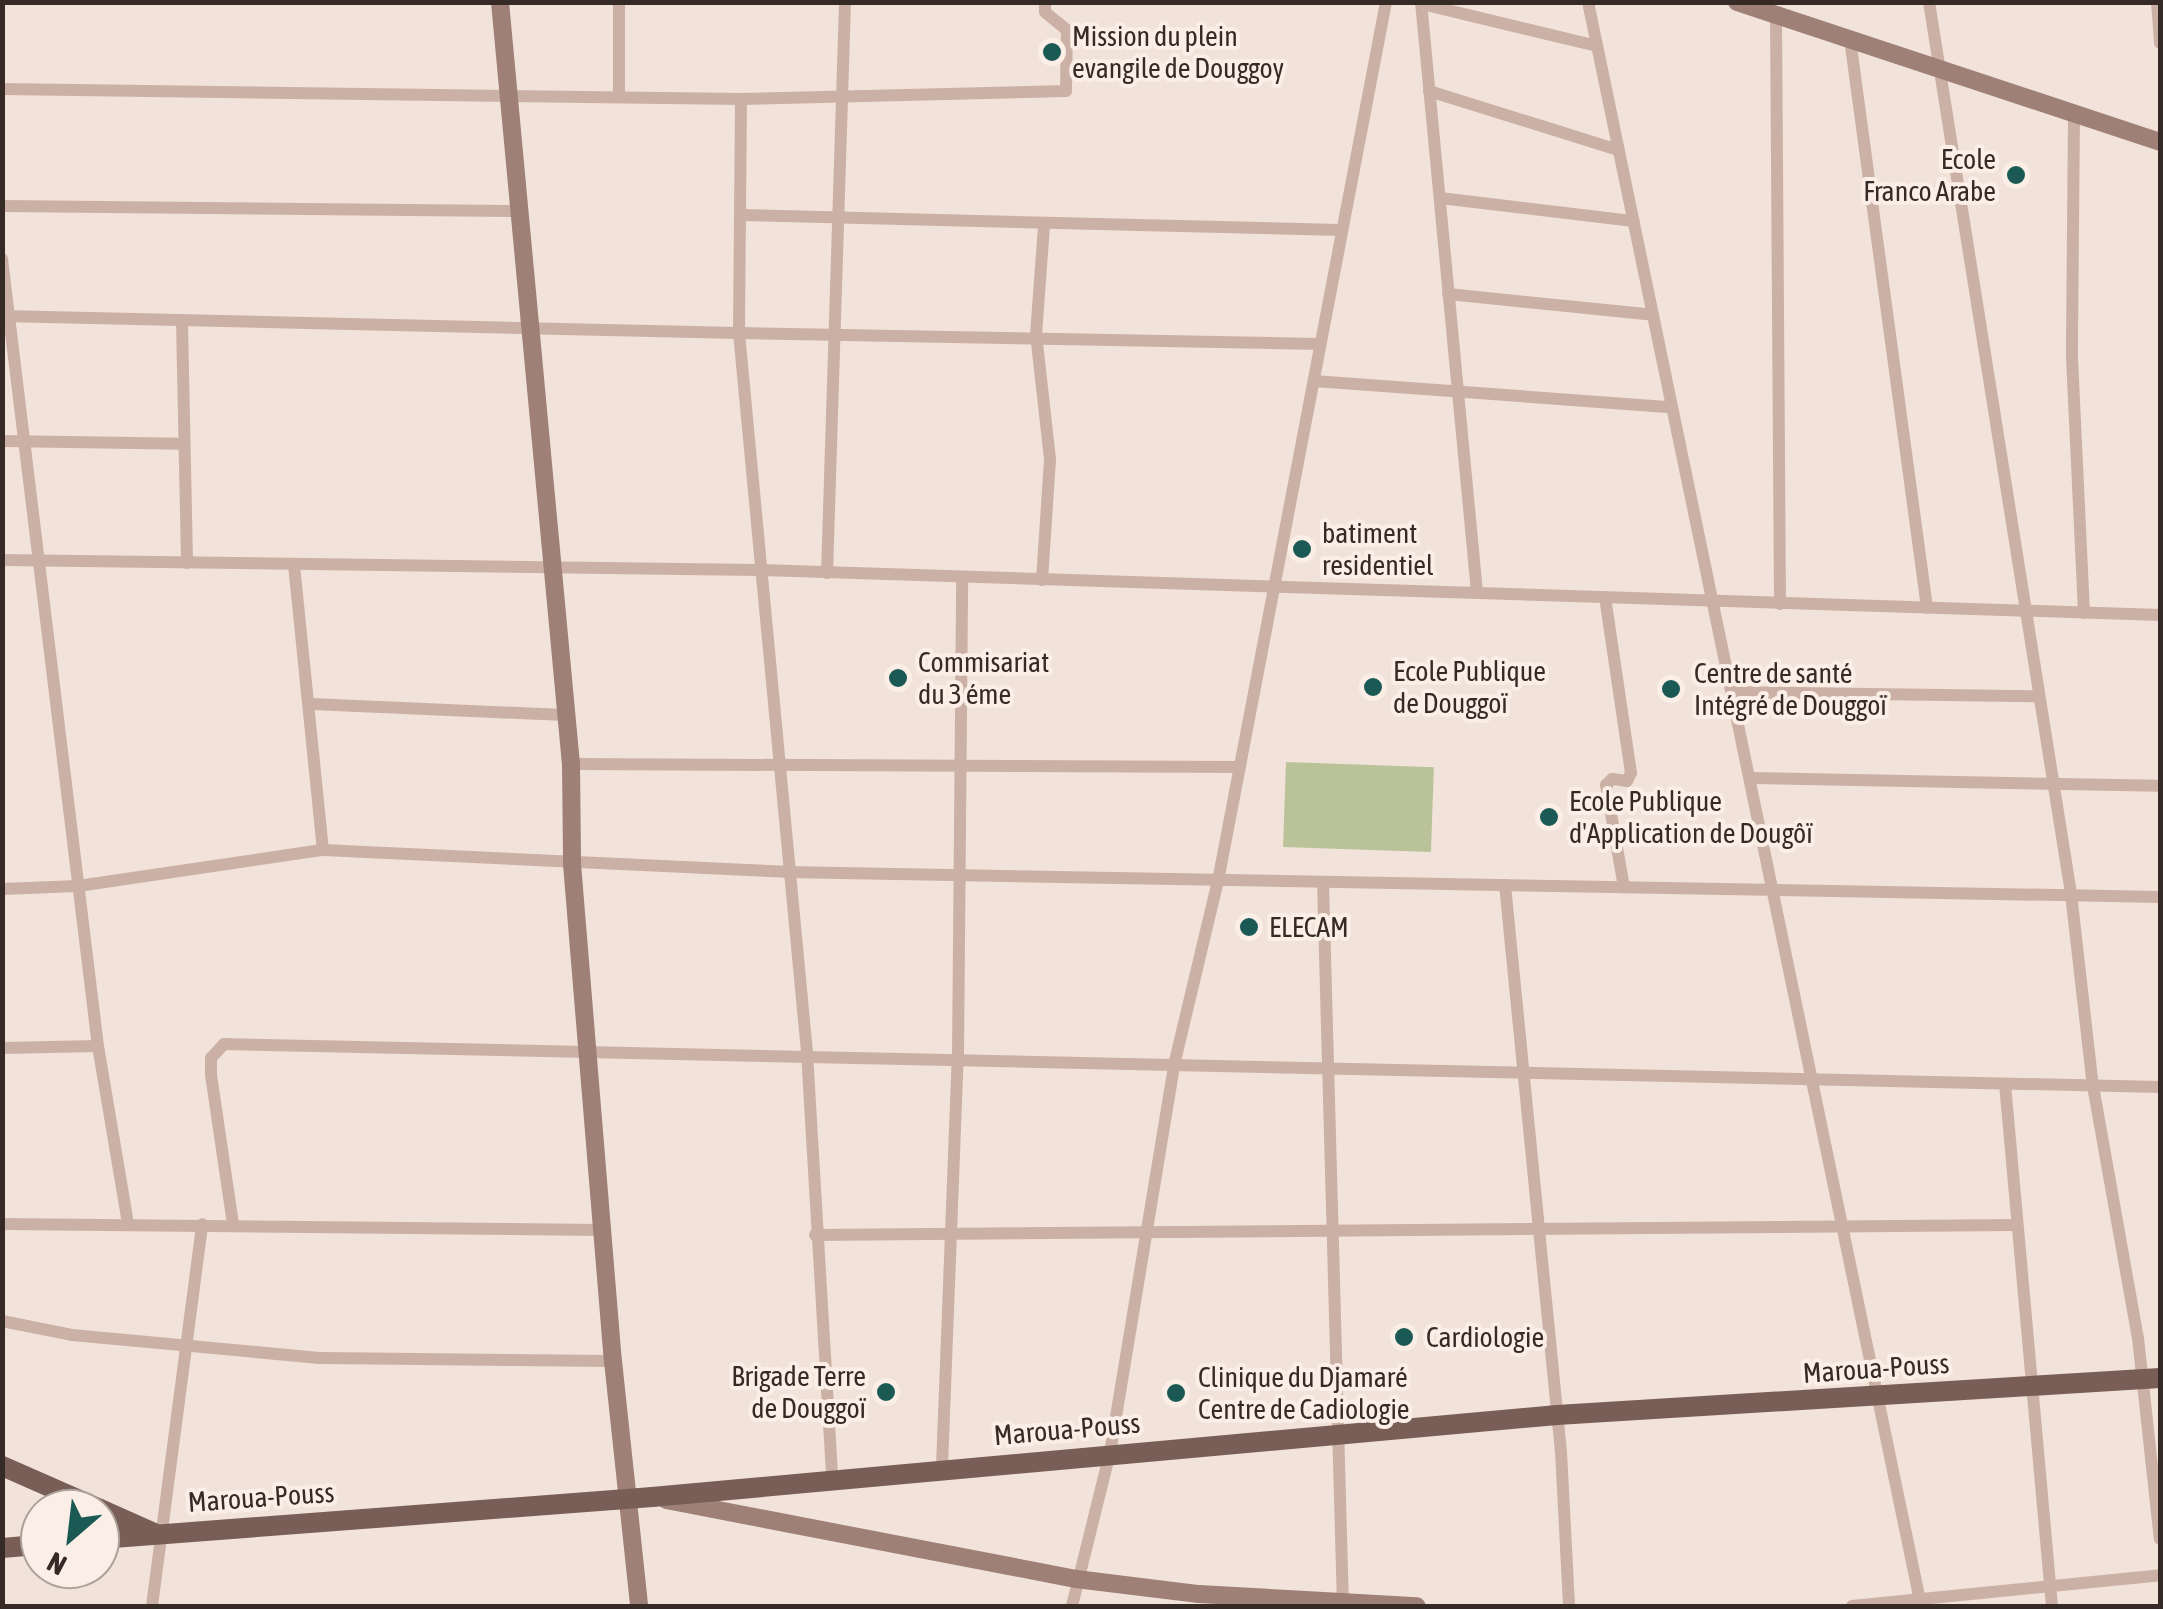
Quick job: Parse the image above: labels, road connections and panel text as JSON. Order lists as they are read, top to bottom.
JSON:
{
  "streets": {
    "main road": ["Maroua-Pouss"]
  },
  "places": [
    "Mission du plein evangile de Douggoy",
    "Ecole Franco Arabe",
    "batiment residentiel",
    "Commisariat du 3 éme",
    "Ecole Publique de Douggoï",
    "Centre de santé Intégré de Douggoï",
    "Ecole Publique d'Application de Dougôï",
    "ELECAM",
    "Cardiologie",
    "Brigade Terre de Douggoï",
    "Clinique du Djamaré Centre de Cadiologie"
  ],
  "north": "bottom left"
}
